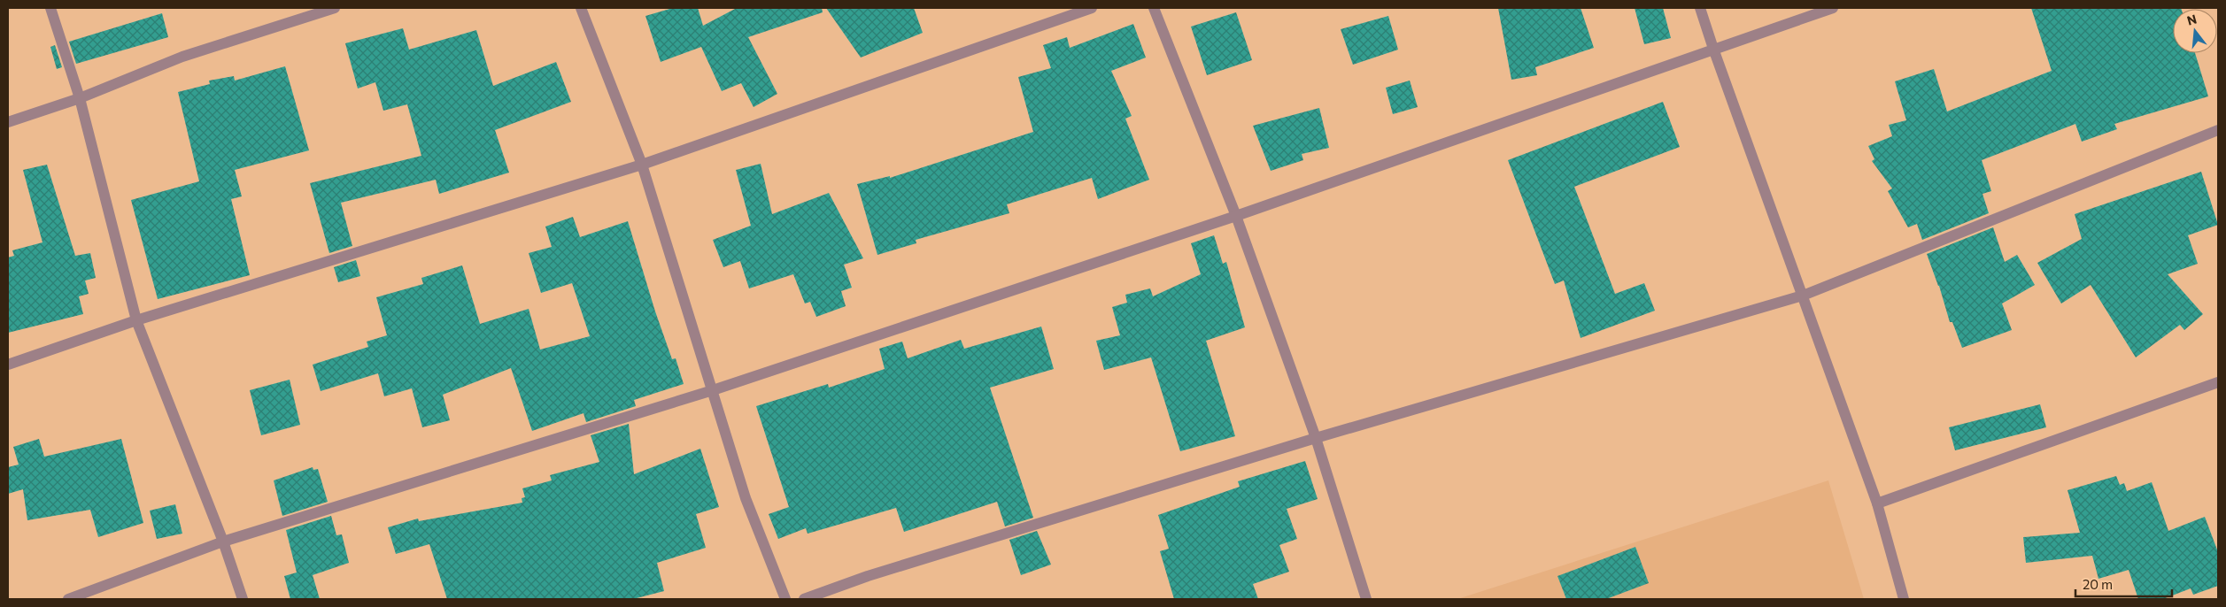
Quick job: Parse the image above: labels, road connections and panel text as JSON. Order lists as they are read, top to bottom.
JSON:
{
  "scale_bar": "20 m",
  "north": "top"
}
